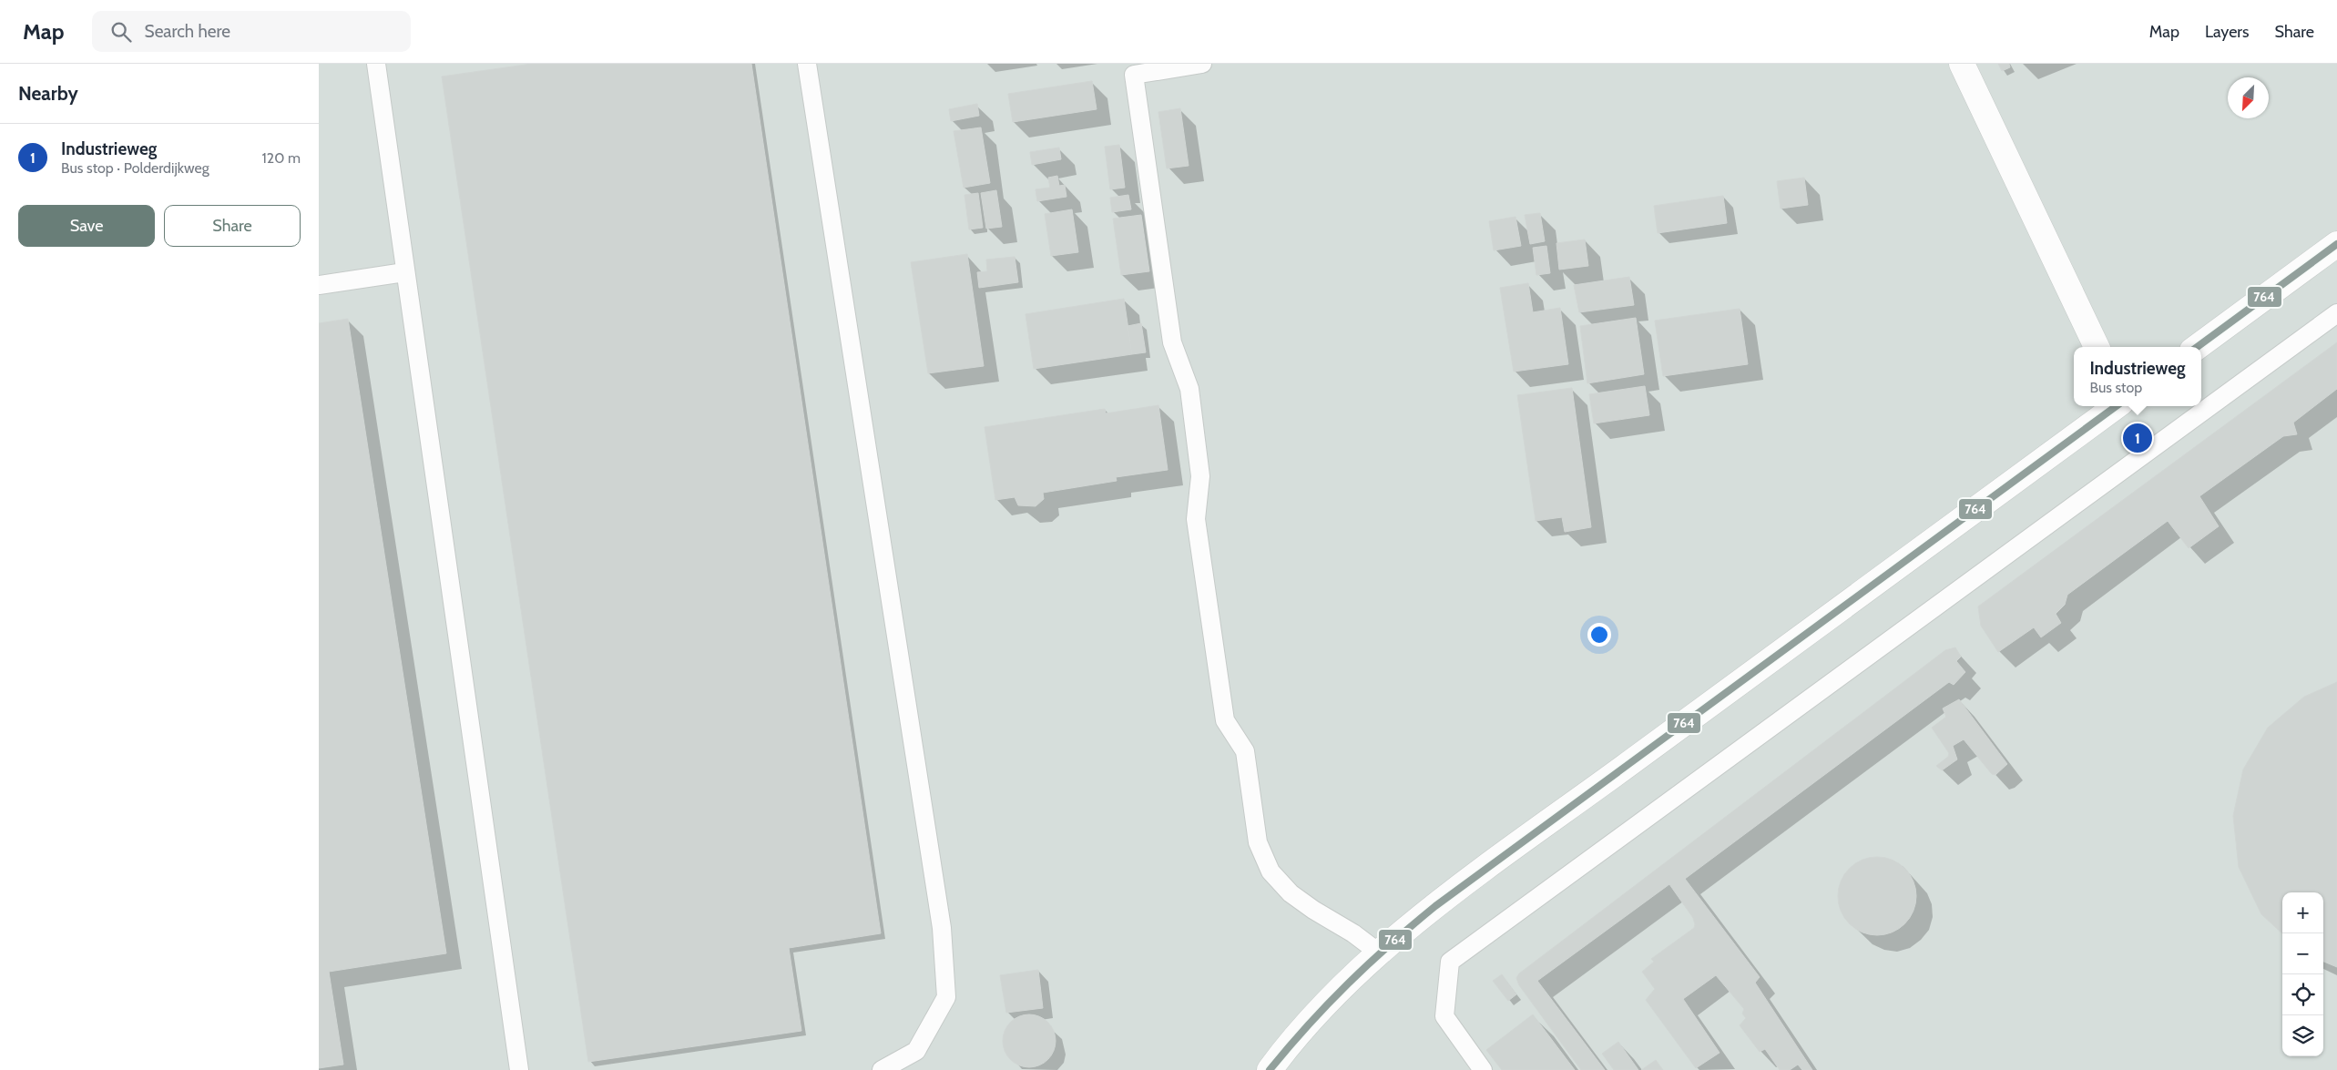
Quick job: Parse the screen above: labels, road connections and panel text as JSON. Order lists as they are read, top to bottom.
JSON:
{
  "lines": ["transit line 764"],
  "north": "bottom left",
  "page": {
    "header": "Map",
    "search": "Search here",
    "nav": ["Map", "Layers", "Share"],
    "heading": "Nearby",
    "list": [
      {
        "mark": "1",
        "name": "Industrieweg",
        "note": "Bus stop · Polderdijkweg",
        "value": "120 m"
      }
    ],
    "buttons": ["Save", "Share"],
    "popup": ["Industrieweg", "Bus stop"],
    "pins": "1",
    "map_buttons": ["+", "−"]
  }
}
